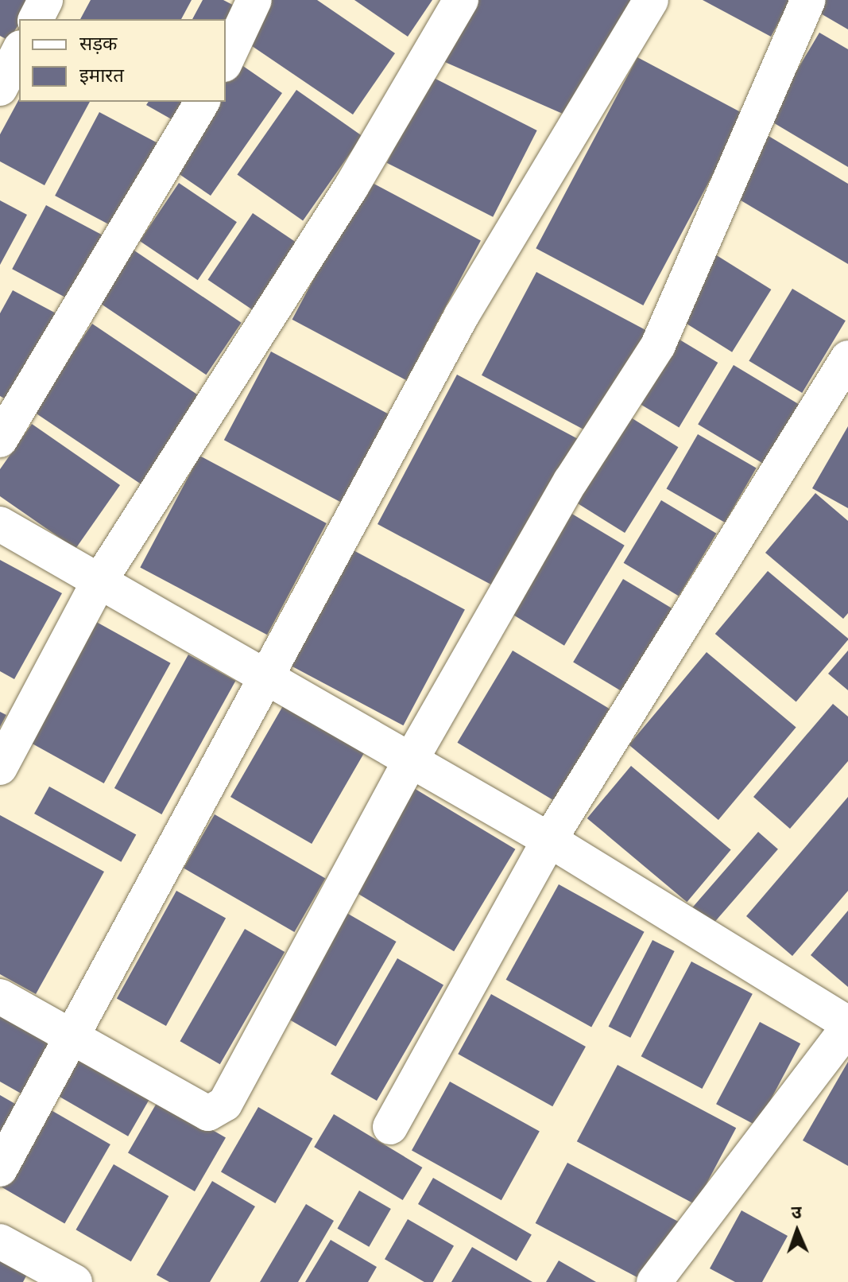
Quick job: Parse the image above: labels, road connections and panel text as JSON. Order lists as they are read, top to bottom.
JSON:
{
  "legend": ["सड़क", "इमारत"],
  "north": "top"
}
